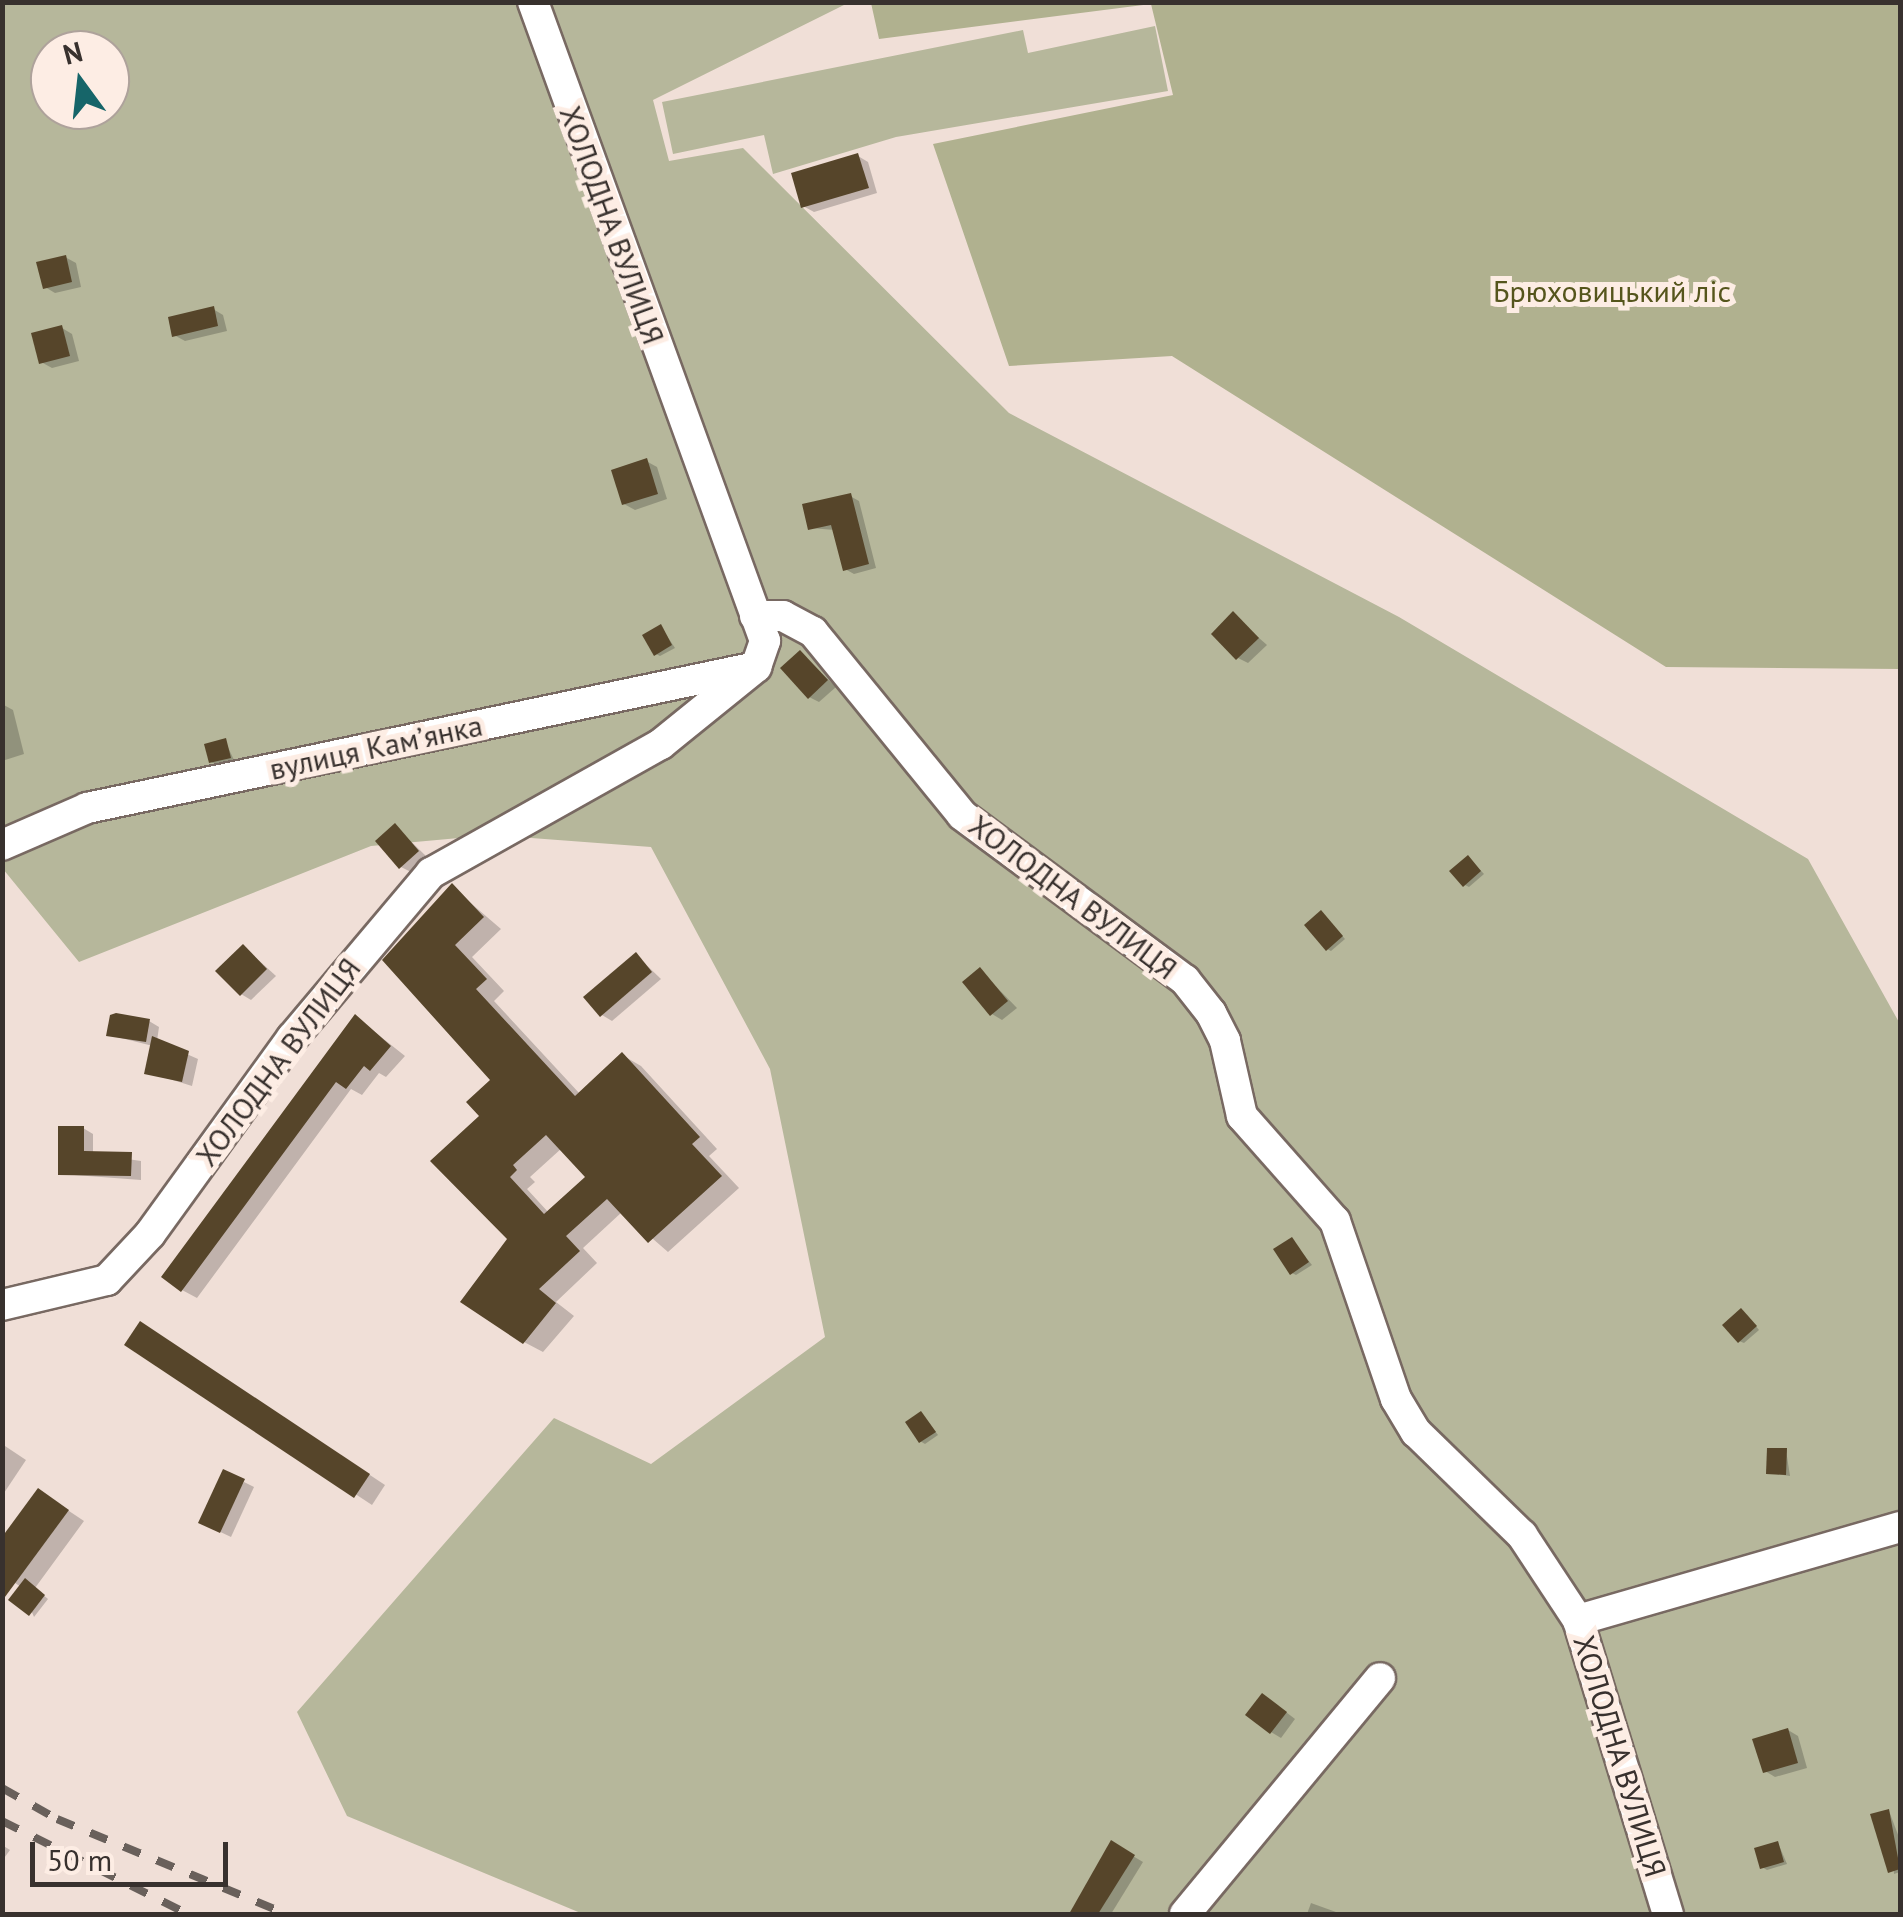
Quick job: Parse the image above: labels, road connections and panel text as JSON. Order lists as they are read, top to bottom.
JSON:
{
  "streets": {
    "street": ["ХОЛОДНА ВУЛИЦЯ", "вулиця Камʼянка"]
  },
  "crossings": [
    ["ХОЛОДНА ВУЛИЦЯ", "вулиця Камʼянка"]
  ],
  "parks": ["Брюховицький ліс"],
  "scale_bar": "50 m",
  "north": "top"
}
